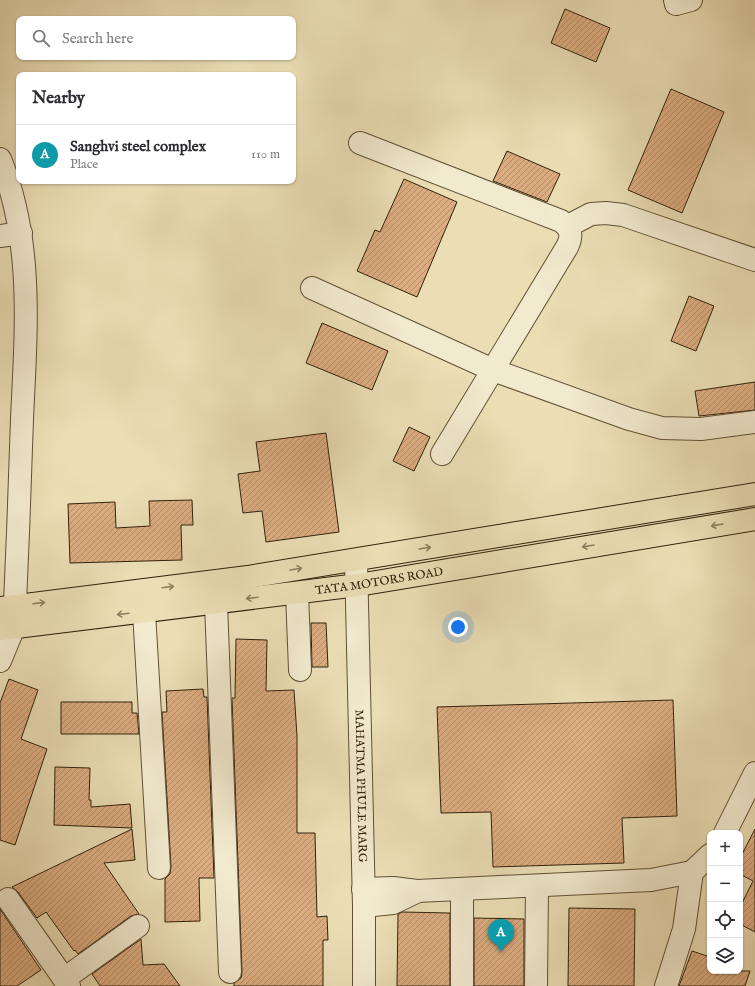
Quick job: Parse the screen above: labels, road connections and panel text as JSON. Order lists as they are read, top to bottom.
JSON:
{
  "streets": {
    "main road": ["TATA MOTORS ROAD"],
    "street": ["MAHATMA PHULE MARG"]
  },
  "crossings": [
    ["TATA MOTORS ROAD", "MAHATMA PHULE MARG"]
  ],
  "page": {
    "search": "Search here",
    "heading": "Nearby",
    "list": [
      {
        "mark": "A",
        "name": "Sanghvi steel complex",
        "note": "Place",
        "value": "110 m"
      }
    ],
    "map_buttons": ["+", "−"],
    "pins": "A"
  }
}
